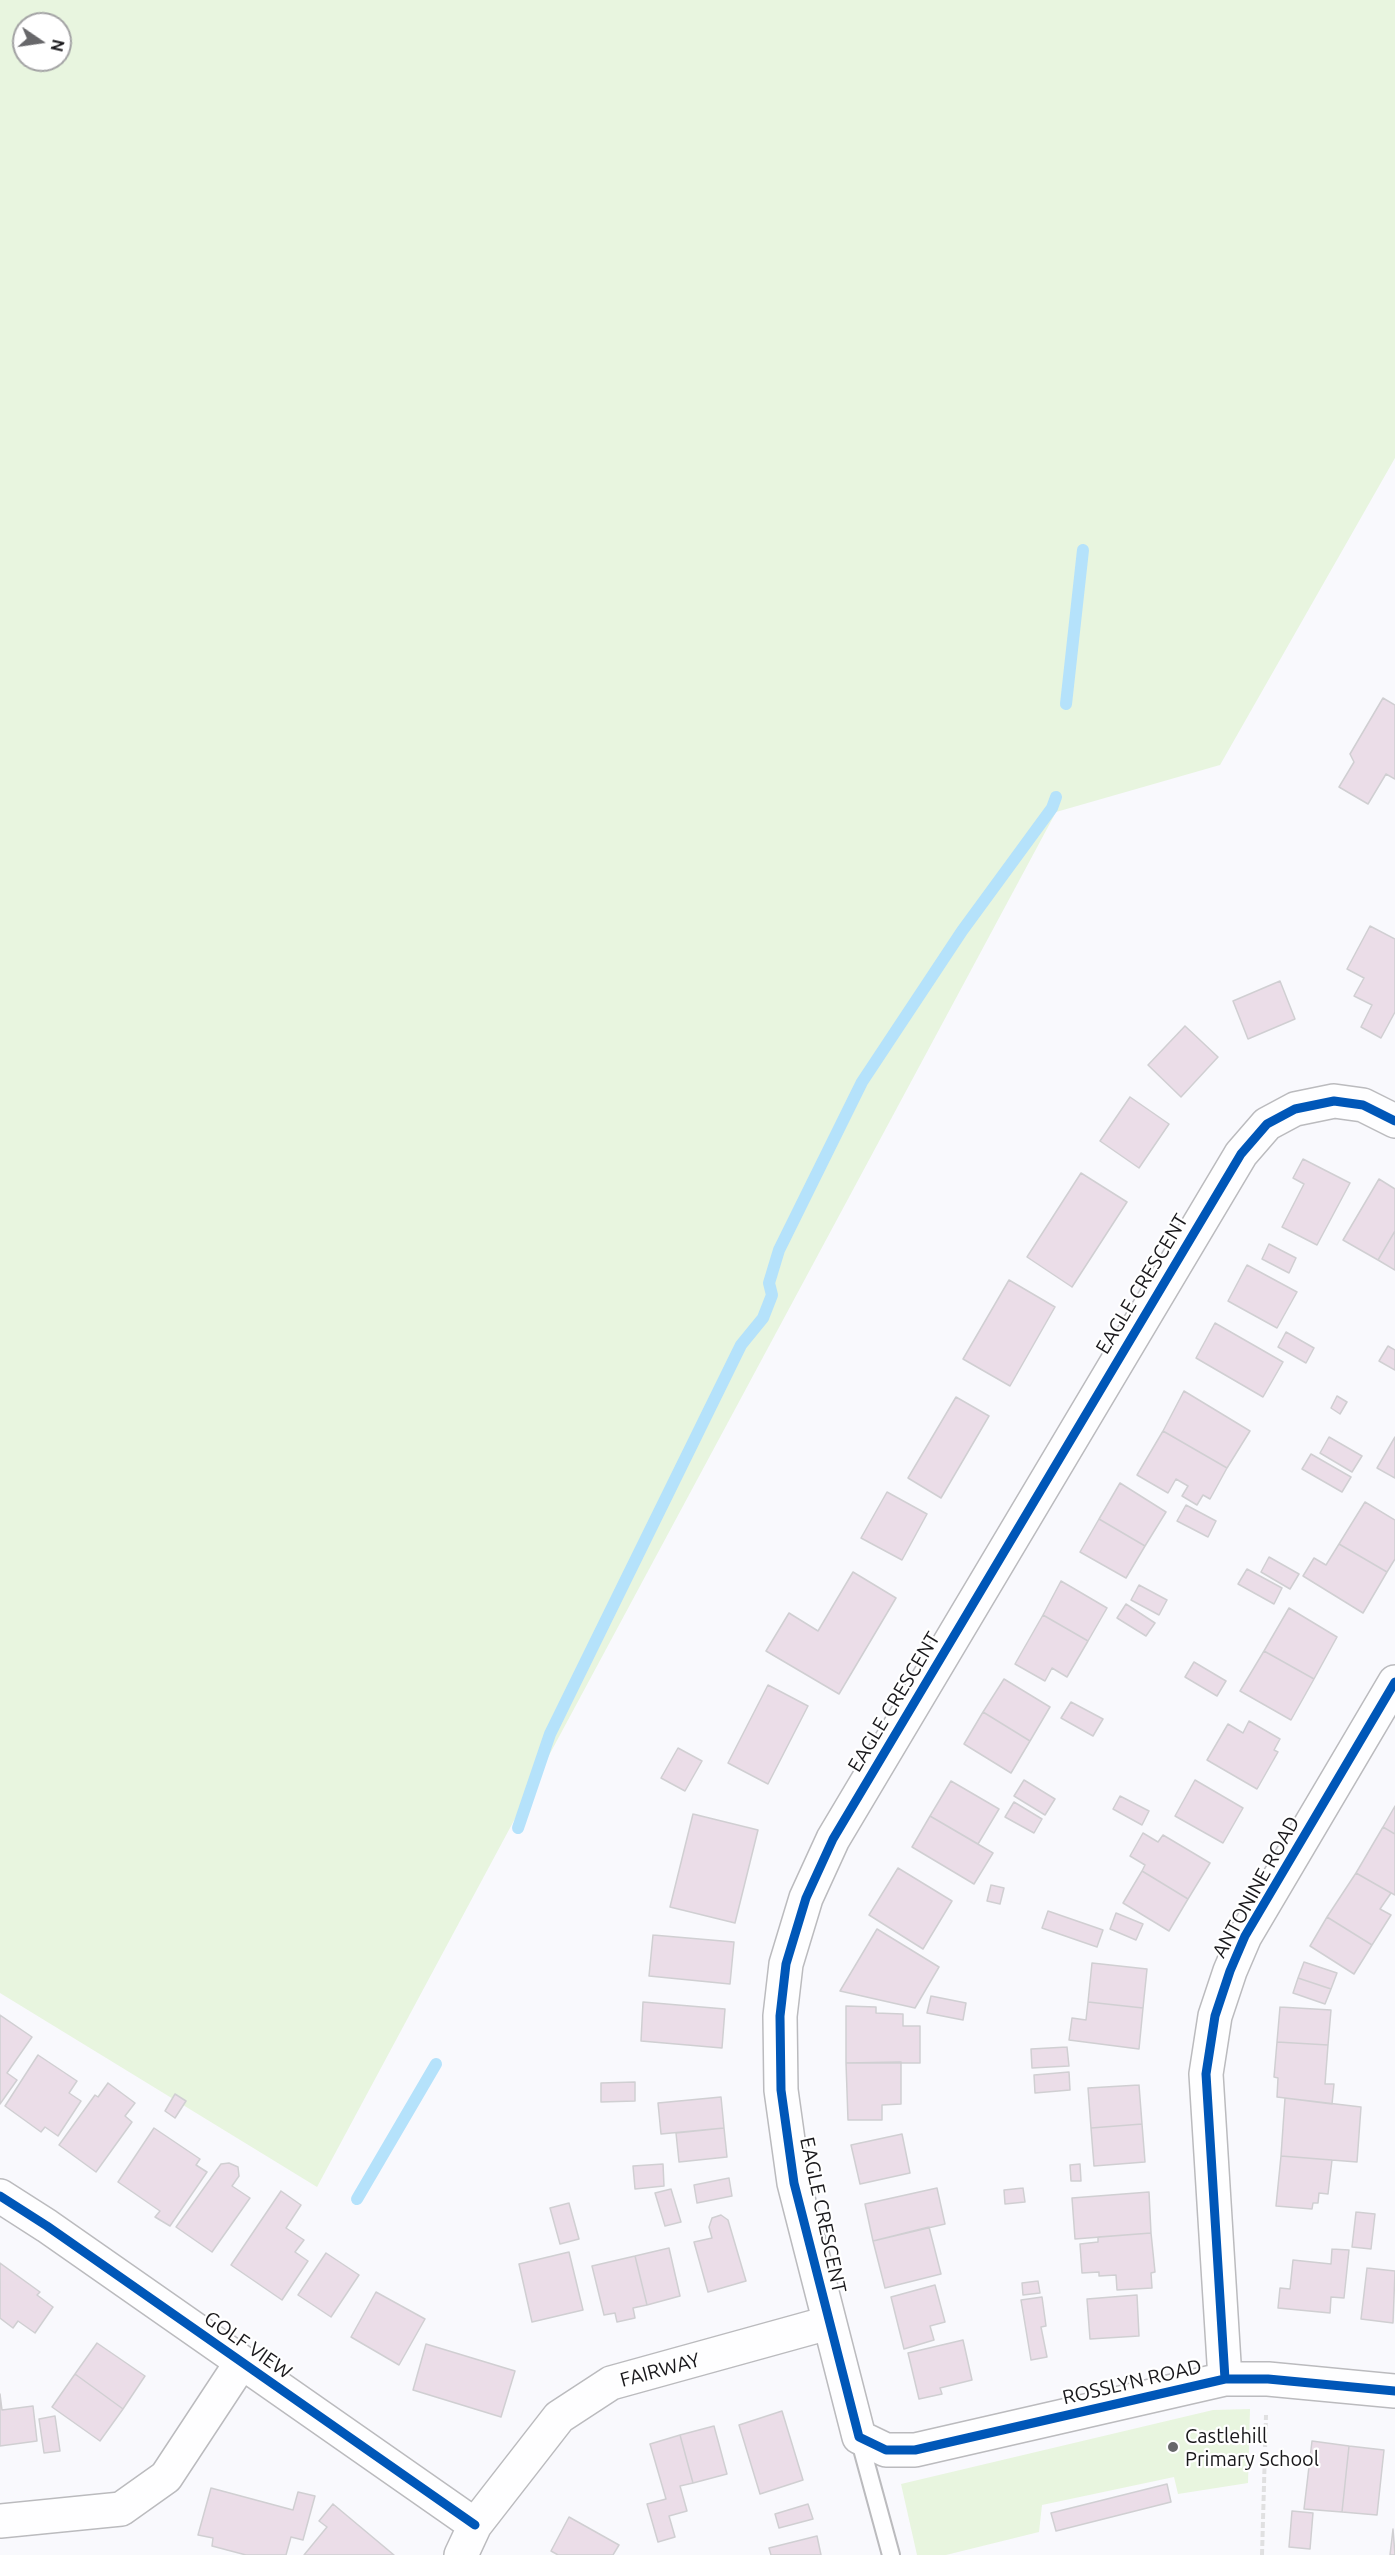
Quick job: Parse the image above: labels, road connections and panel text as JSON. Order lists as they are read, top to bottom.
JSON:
{
  "streets": {
    "street": [
      "EAGLE CRESCENT",
      "ANTONINE ROAD",
      "GOLF VIEW",
      "FAIRWAY",
      "ROSSLYN ROAD"
    ]
  },
  "crossings": [
    ["EAGLE CRESCENT", "FAIRWAY"],
    ["EAGLE CRESCENT", "ROSSLYN ROAD"],
    ["ANTONINE ROAD", "ROSSLYN ROAD"],
    ["GOLF VIEW", "FAIRWAY"]
  ],
  "places": ["Castlehill Primary School"],
  "north": "right"
}
